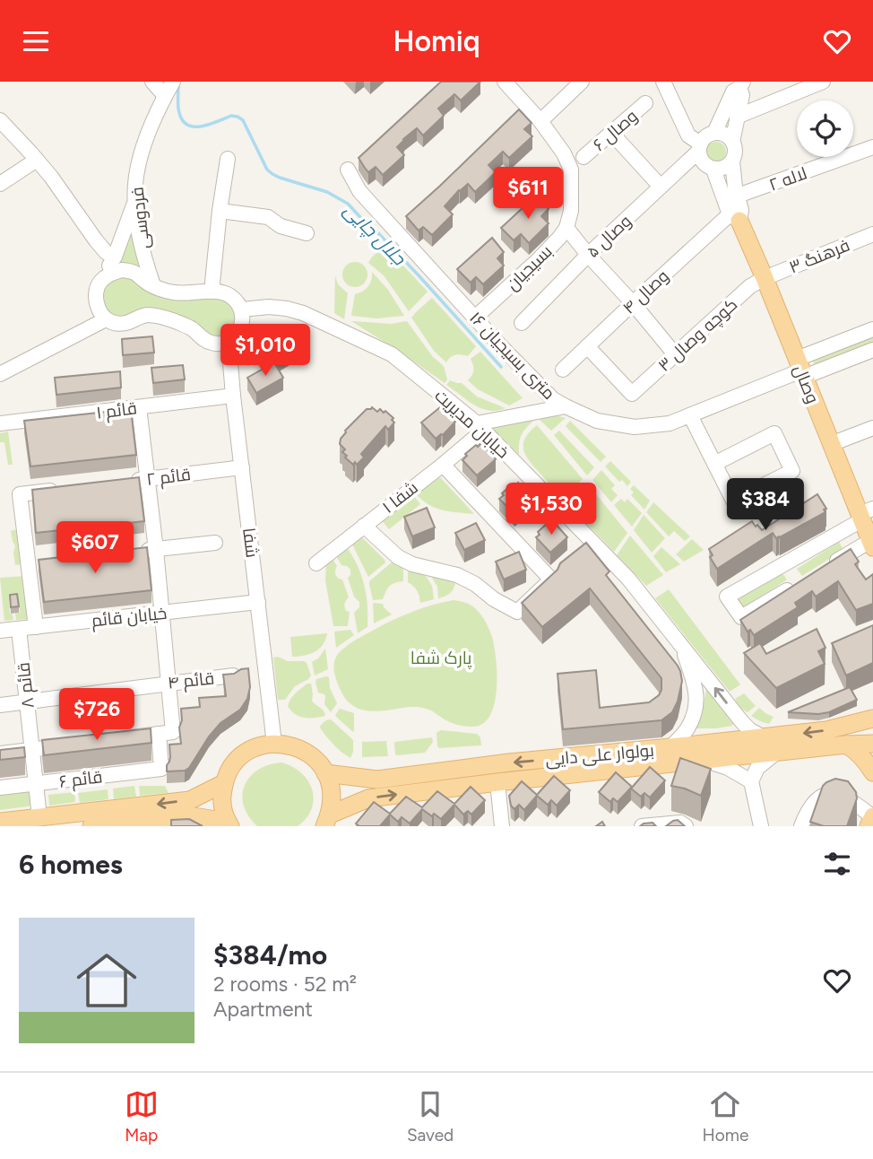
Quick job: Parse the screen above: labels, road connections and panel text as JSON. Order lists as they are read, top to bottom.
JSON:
{
  "streets": {
    "main road": ["وصال", "بولوار علی دایی"],
    "street": [
      "وصال ۶",
      "لاله ۲",
      "فردوسی",
      "وصال ۵",
      "فرهنگ ۳",
      "بسیجیان",
      "وصال ۴",
      "کوچه وصال ۳",
      "۱۶ متری بسیجیان",
      "قائم ۱",
      "خیابان مدیریت",
      "قائم ۲",
      "شفا ۱",
      "شفا",
      "خیابان قائم",
      "قائم ۴",
      "قائم ۸",
      "قائم ۶"
    ]
  },
  "crossings": [
    ["فرهنگ ۳", "کوچه وصال ۳"],
    ["فرهنگ ۳", "وصال"],
    ["بسیجیان", "۱۶ متری بسیجیان"],
    ["وصال ۴", "کوچه وصال ۳"],
    ["وصال ۴", "وصال"],
    ["کوچه وصال ۳", "وصال"],
    ["۱۶ متری بسیجیان", "وصال"],
    ["قائم ۱", "شفا"],
    ["خیابان مدیریت", "شفا ۱"],
    ["خیابان مدیریت", "بولوار علی دایی"],
    ["قائم ۲", "شفا"],
    ["شفا", "خیابان قائم"],
    ["خیابان قائم", "قائم ۸"],
    ["قائم ۴", "قائم ۸"],
    ["قائم ۸", "قائم ۶"]
  ],
  "water": ["جلال چایی"],
  "parks": ["پارک شفا"],
  "page": {
    "header": "Homiq",
    "price": [
      "$611",
      "$1,010",
      "$384",
      "$1,530",
      "$607",
      "$726"
    ],
    "heading": "6 homes",
    "list": [
      {
        "name": "$384/mo",
        "note": "2 rooms · 52 m² · Apartment"
      }
    ],
    "tabs": ["Map", "Saved", "Home"]
  }
}
